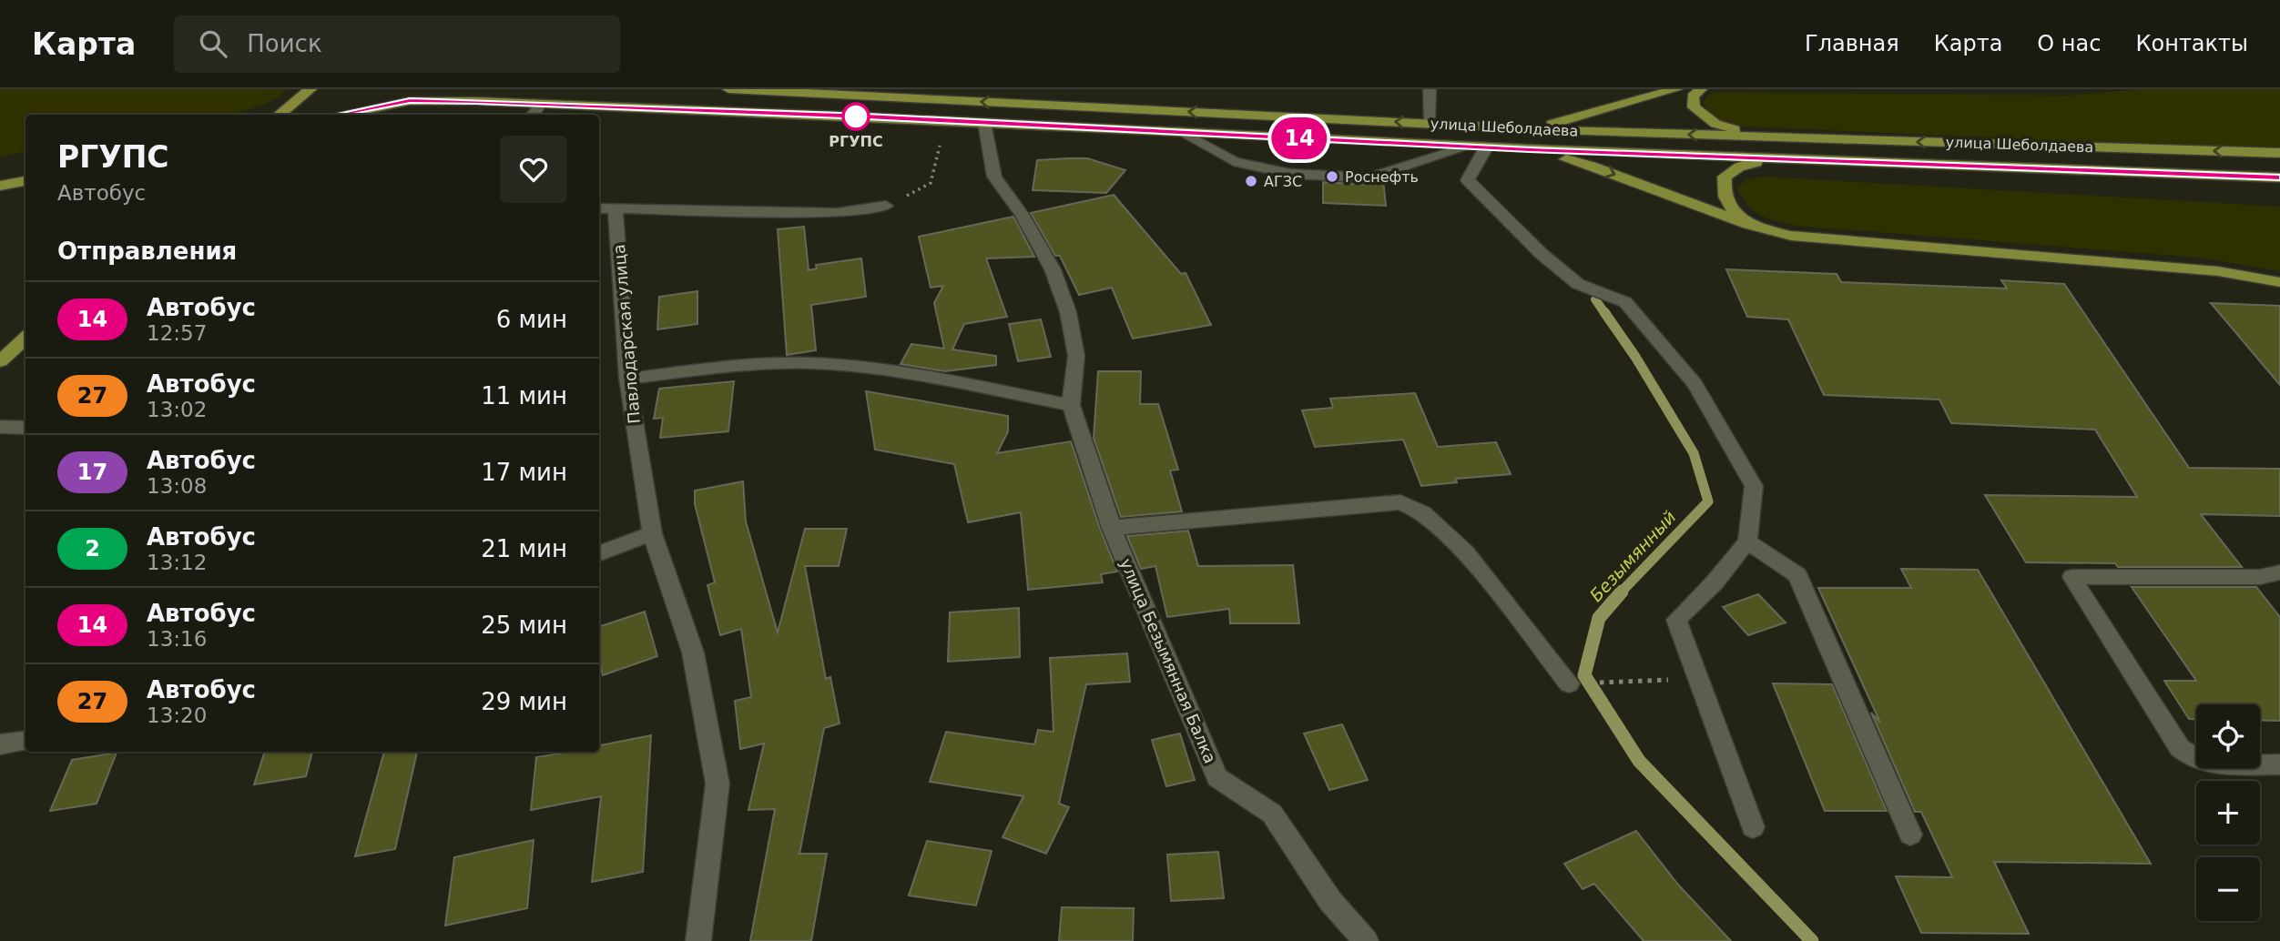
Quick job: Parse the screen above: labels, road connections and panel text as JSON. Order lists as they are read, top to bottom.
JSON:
{
  "streets": {
    "main road": ["улица Шеболдаева"],
    "street": ["Павлодарская улица", "улица Безымянная Балка"]
  },
  "crossings": [
    ["улица Шеболдаева", "улица Безымянная Балка"]
  ],
  "water": ["Безымянный"],
  "places": ["РГУПС", "Роснефть", "АГЗС"],
  "lines": ["bus line 14"],
  "page": {
    "header": "Карта",
    "search": "Поиск",
    "nav": [
      "Главная",
      "Карта",
      "О нас",
      "Контакты"
    ],
    "on_map": "14",
    "heading": [
      ["РГУПС", "Автобус"],
      "Отправления"
    ],
    "list": [
      {
        "mark": "14",
        "name": "Автобус",
        "note": "12:57",
        "value": "6 мин"
      },
      {
        "mark": "27",
        "name": "Автобус",
        "note": "13:02",
        "value": "11 мин"
      },
      {
        "mark": "17",
        "name": "Автобус",
        "note": "13:08",
        "value": "17 мин"
      },
      {
        "mark": "2",
        "name": "Автобус",
        "note": "13:12",
        "value": "21 мин"
      },
      {
        "mark": "14",
        "name": "Автобус",
        "note": "13:16",
        "value": "25 мин"
      },
      {
        "mark": "27",
        "name": "Автобус",
        "note": "13:20",
        "value": "29 мин"
      }
    ],
    "map_buttons": ["+", "−"]
  }
}
